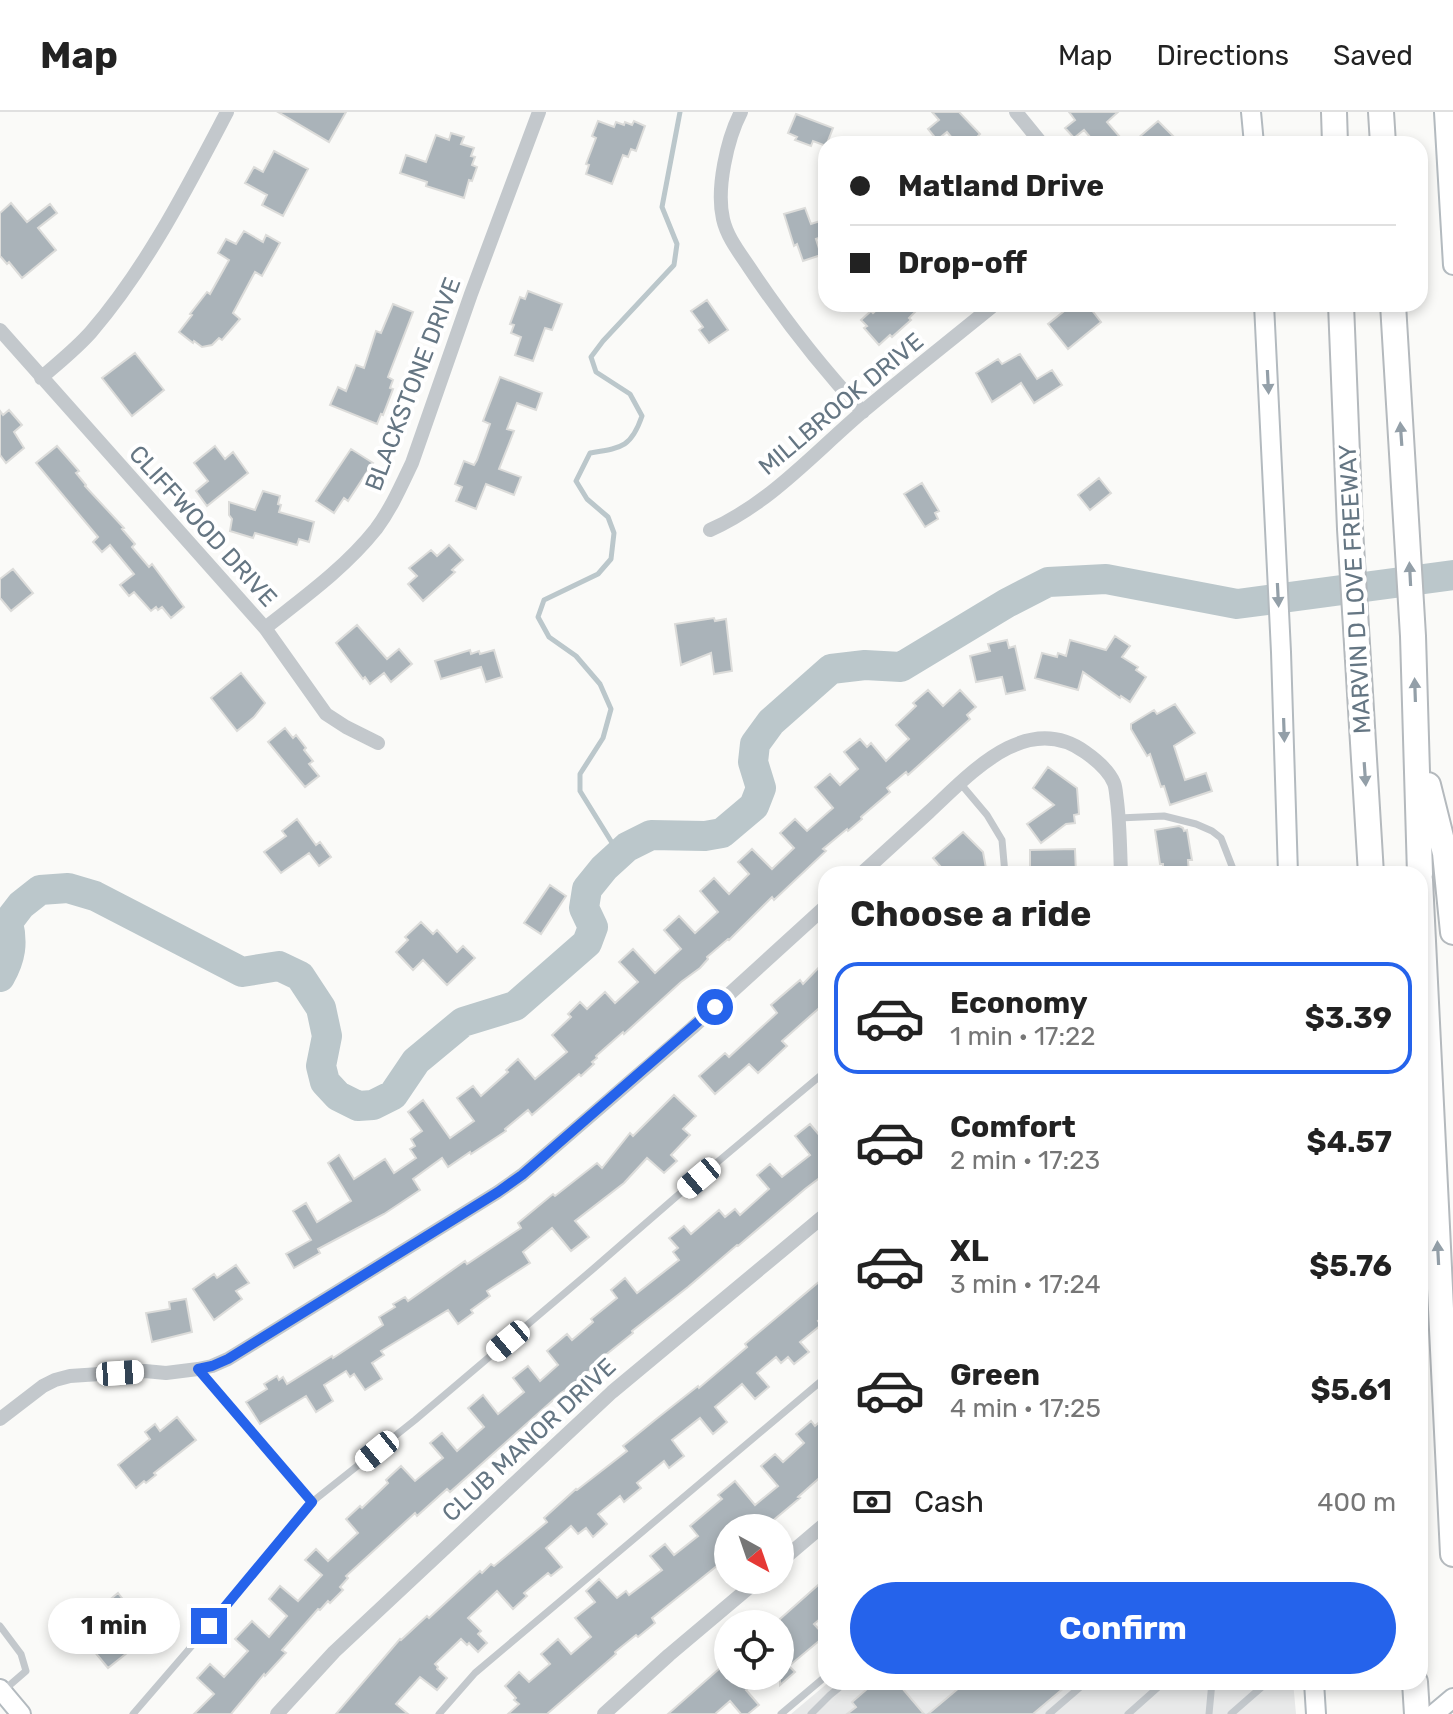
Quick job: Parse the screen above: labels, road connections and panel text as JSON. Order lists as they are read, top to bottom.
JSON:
{
  "streets": {
    "highway": ["MARVIN D LOVE FREEWAY"],
    "street": [
      "BLACKSTONE DRIVE",
      "MILLBROOK DRIVE",
      "CLIFFWOOD DRIVE",
      "CLUB MANOR DRIVE"
    ]
  },
  "crossings": [
    ["BLACKSTONE DRIVE", "CLIFFWOOD DRIVE"]
  ],
  "north": "bottom right",
  "page": {
    "header": "Map",
    "nav": ["Map", "Directions", "Saved"],
    "banner": ["Matland Drive", "Drop-off"],
    "heading": "Choose a ride",
    "list": [
      {
        "name": "Economy",
        "note": "1 min · 17:22",
        "value": "$3.39"
      },
      {
        "name": "Comfort",
        "note": "2 min · 17:23",
        "value": "$4.57"
      },
      {
        "name": "XL",
        "note": "3 min · 17:24",
        "value": "$5.76"
      },
      {
        "name": "Green",
        "note": "4 min · 17:25",
        "value": "$5.61"
      }
    ],
    "pay": ["Cash", "400 m"],
    "buttons": "Confirm",
    "bubble": "1 min"
  }
}
